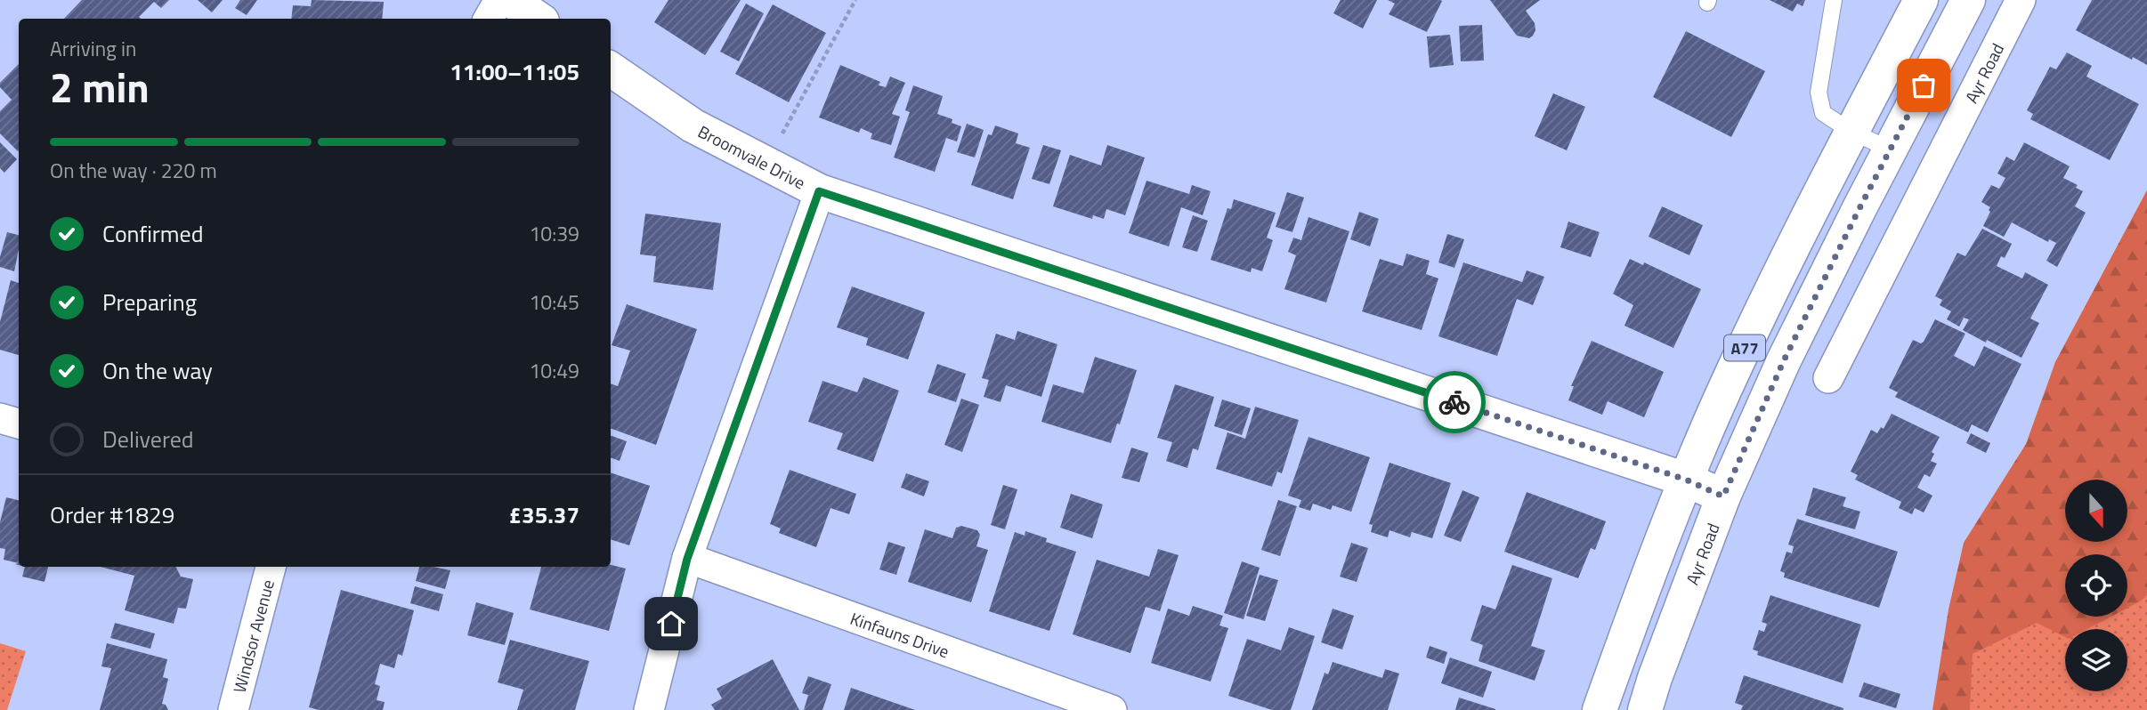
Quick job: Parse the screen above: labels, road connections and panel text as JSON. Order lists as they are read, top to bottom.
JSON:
{
  "streets": {
    "main road": ["Ayr Road", "Broomvale Drive", "A77"],
    "street": ["Kinfauns Drive", "Windsor Avenue"]
  },
  "crossings": [
    ["Ayr Road", "Broomvale Drive"],
    ["Broomvale Drive", "A77"]
  ],
  "north": "bottom",
  "page": {
    "heading": ["2 min", "Arriving in", "11:00–11:05"],
    "panel": ["Order #1829", "£35.37"],
    "bar": "On the way · 220 m",
    "list": [
      ["Confirmed", "10:39"],
      ["Preparing", "10:45"],
      ["On the way", "10:49"],
      "Delivered"
    ]
  }
}
